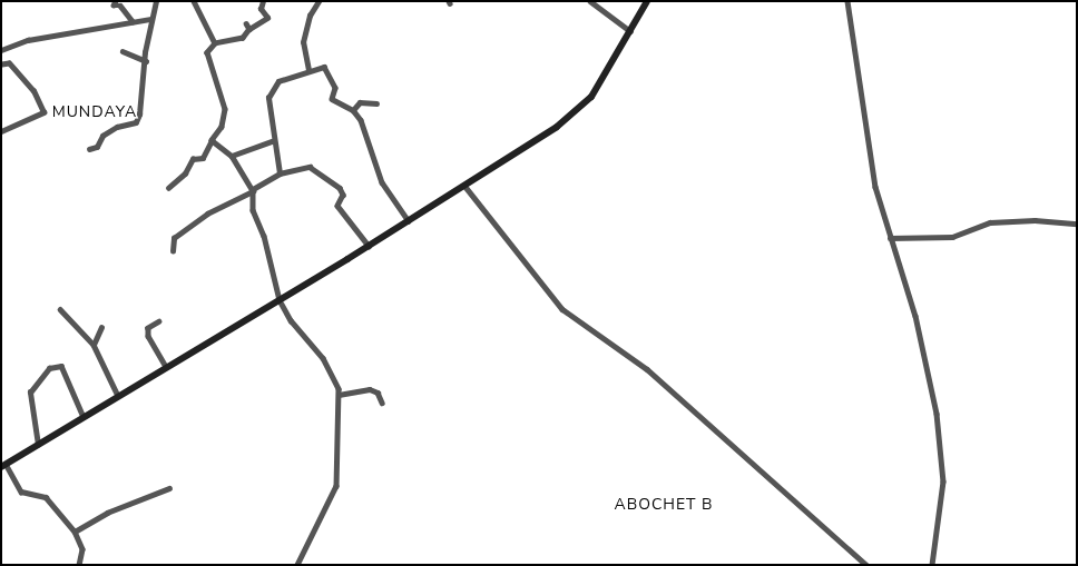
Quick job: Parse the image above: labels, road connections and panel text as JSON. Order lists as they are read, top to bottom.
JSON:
{
  "districts": ["MUNDAYA", "ABOCHET B"]
}
